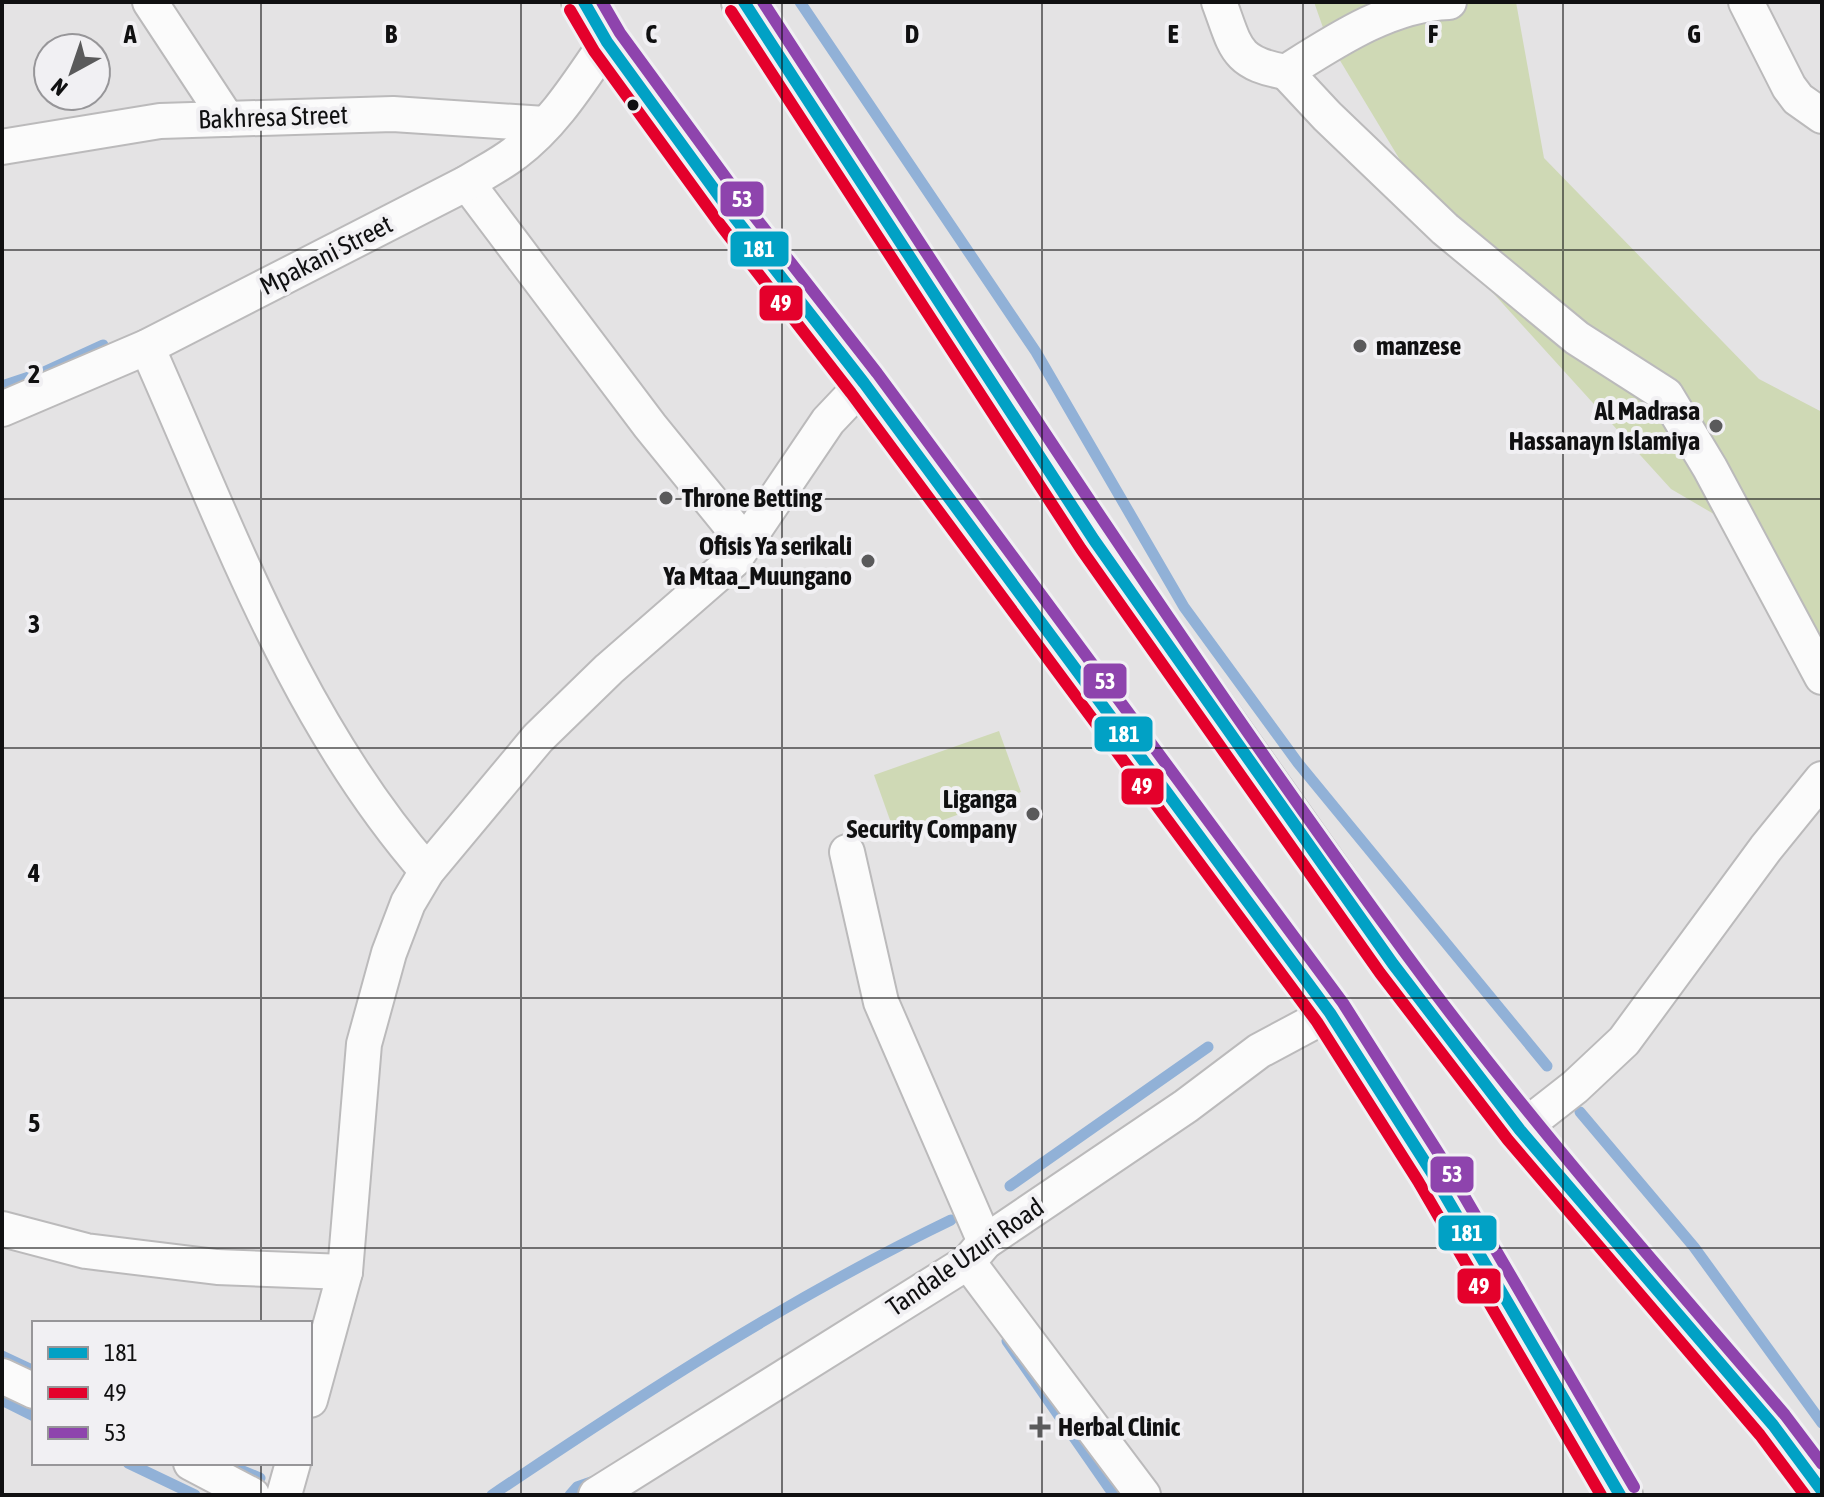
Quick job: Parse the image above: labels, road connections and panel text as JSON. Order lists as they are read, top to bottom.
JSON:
{
  "streets": {
    "street": ["Bakhresa Street", "Mpakani Street", "Tandale Uzuri Road"]
  },
  "crossings": [
    ["Bakhresa Street", "Mpakani Street"]
  ],
  "places": {
    "other": [
      "manzese",
      "Al Madrasa Hassanayn Islamiya",
      "Throne Betting",
      "Ofisis Ya serikali Ya Mtaa_Muungano",
      "Liganga Security Company"
    ],
    "health": ["Herbal Clinic"]
  },
  "lines": ["transit line 181", "transit line 53", "transit line 49"],
  "legend": ["181", "49", "53"],
  "north": "bottom left",
  "grid": {
    "columns": [
      "A",
      "B",
      "C",
      "D",
      "E",
      "F",
      "G"
    ],
    "rows": [
      "2",
      "3",
      "4",
      "5"
    ]
  }
}
